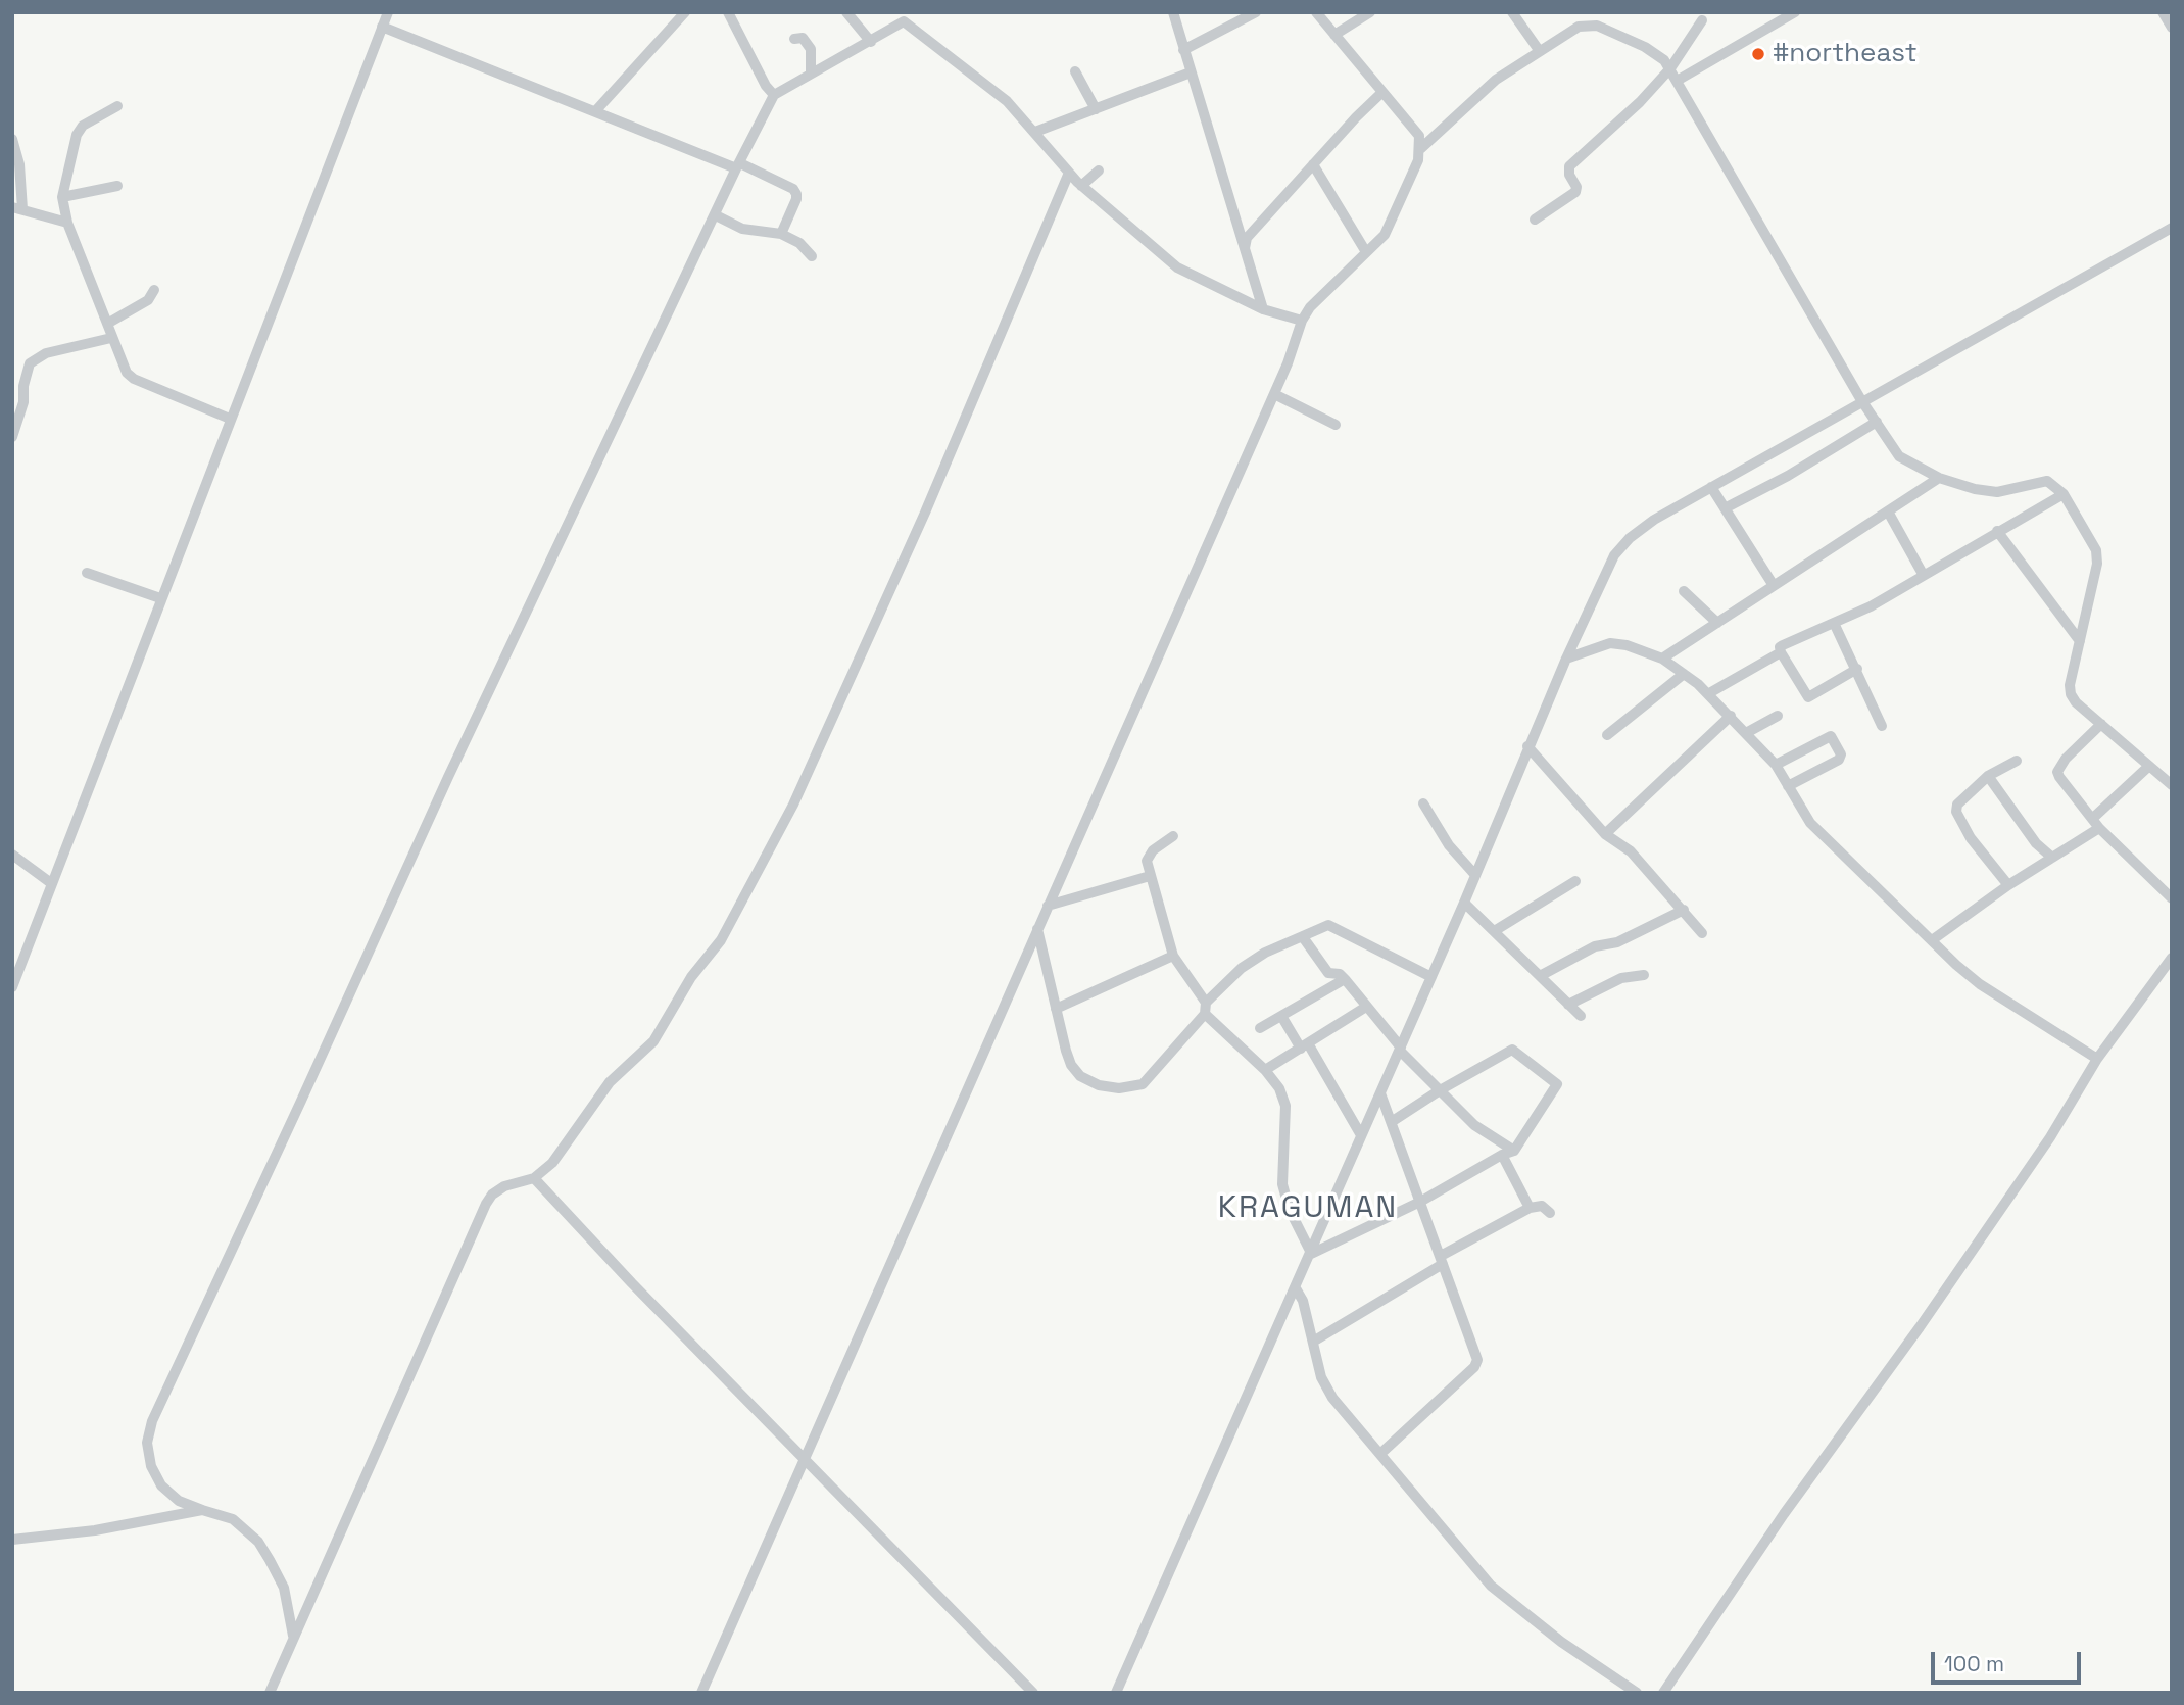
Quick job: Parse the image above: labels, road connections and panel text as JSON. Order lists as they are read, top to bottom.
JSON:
{
  "districts": ["KRAGUMAN"],
  "places": ["#northeast"],
  "scale_bar": "100 m"
}
